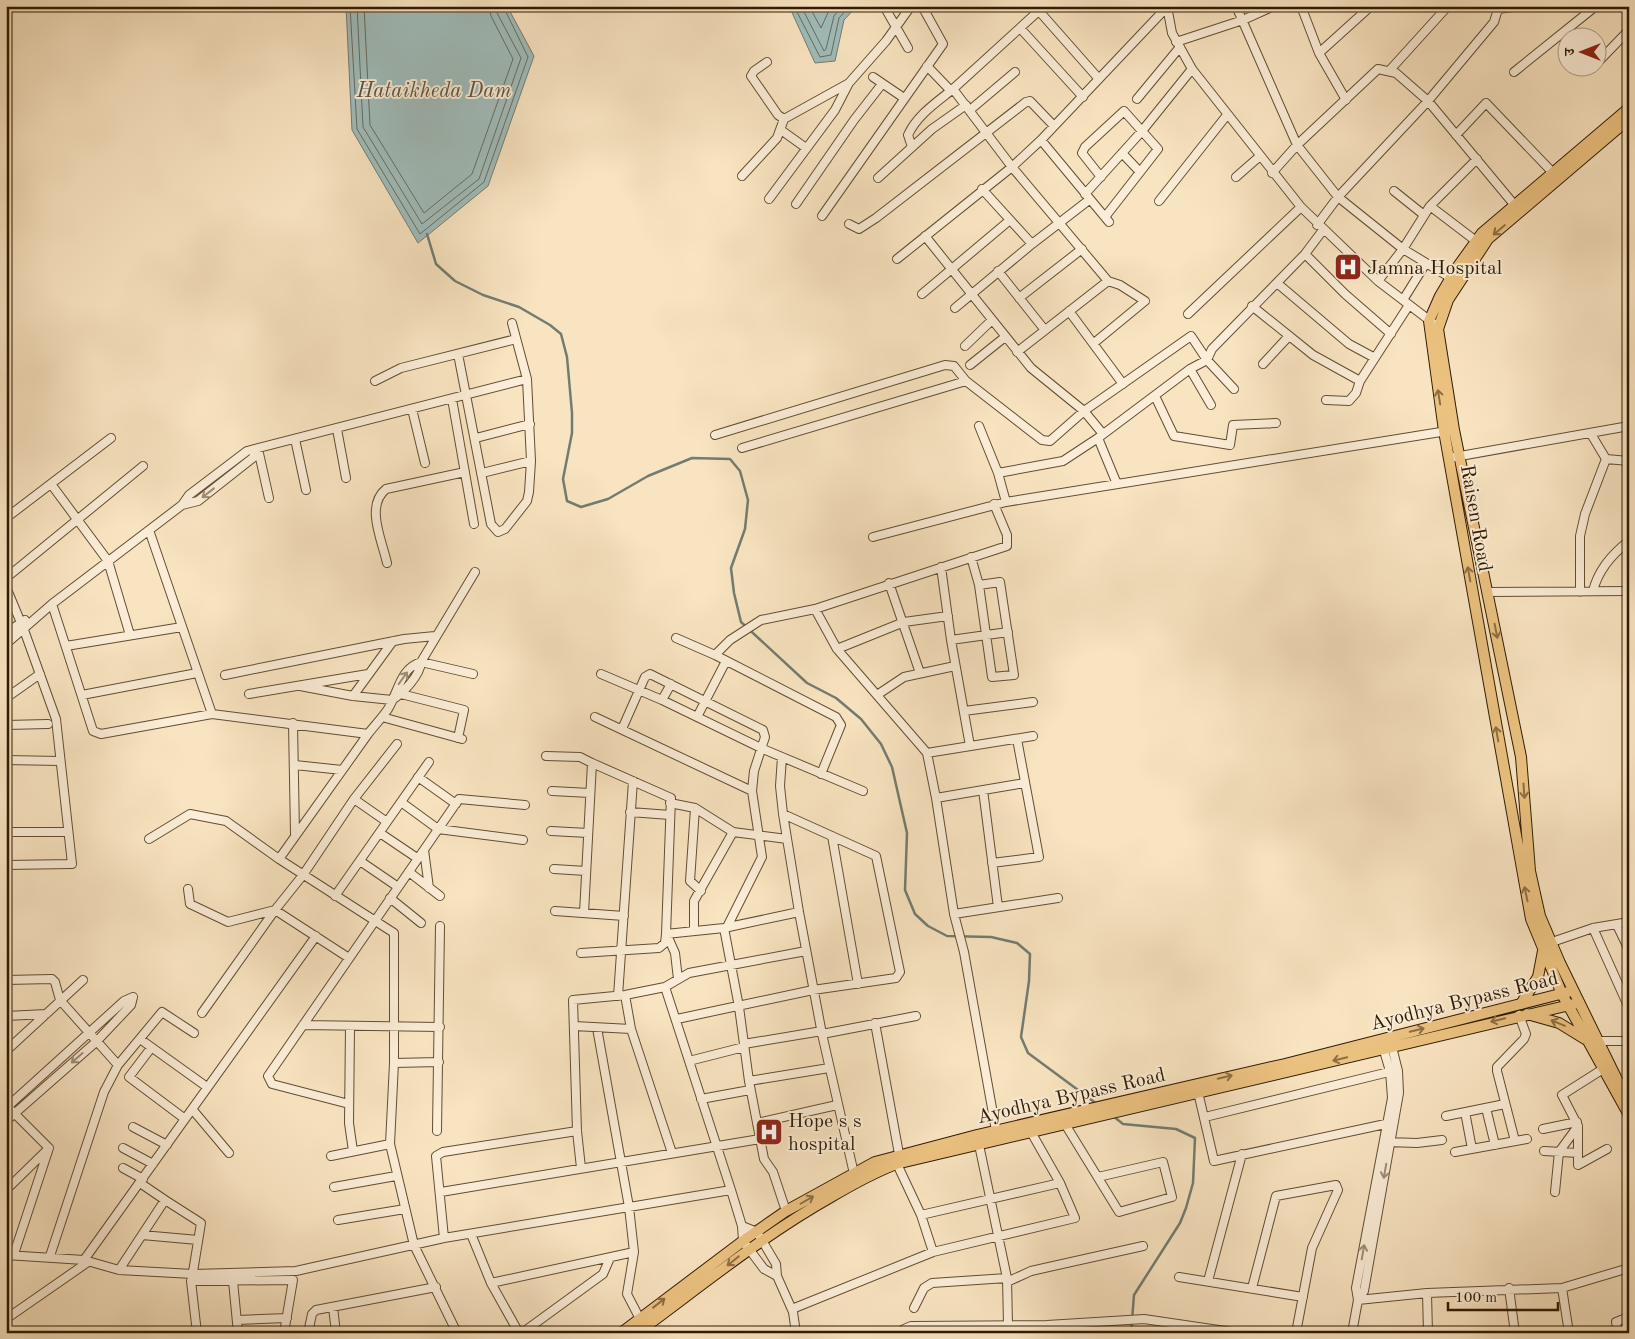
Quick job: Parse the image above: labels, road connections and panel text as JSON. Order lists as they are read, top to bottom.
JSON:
{
  "streets": {
    "main road": ["Raisen Road", "Ayodhya Bypass Road"]
  },
  "crossings": [
    ["Raisen Road", "Ayodhya Bypass Road"]
  ],
  "water": ["Hataikheda Dam"],
  "places": {
    "hospital": ["Jamna Hospital", "Hope s s hospital"]
  },
  "scale_bar": "100 m",
  "north": "left"
}
